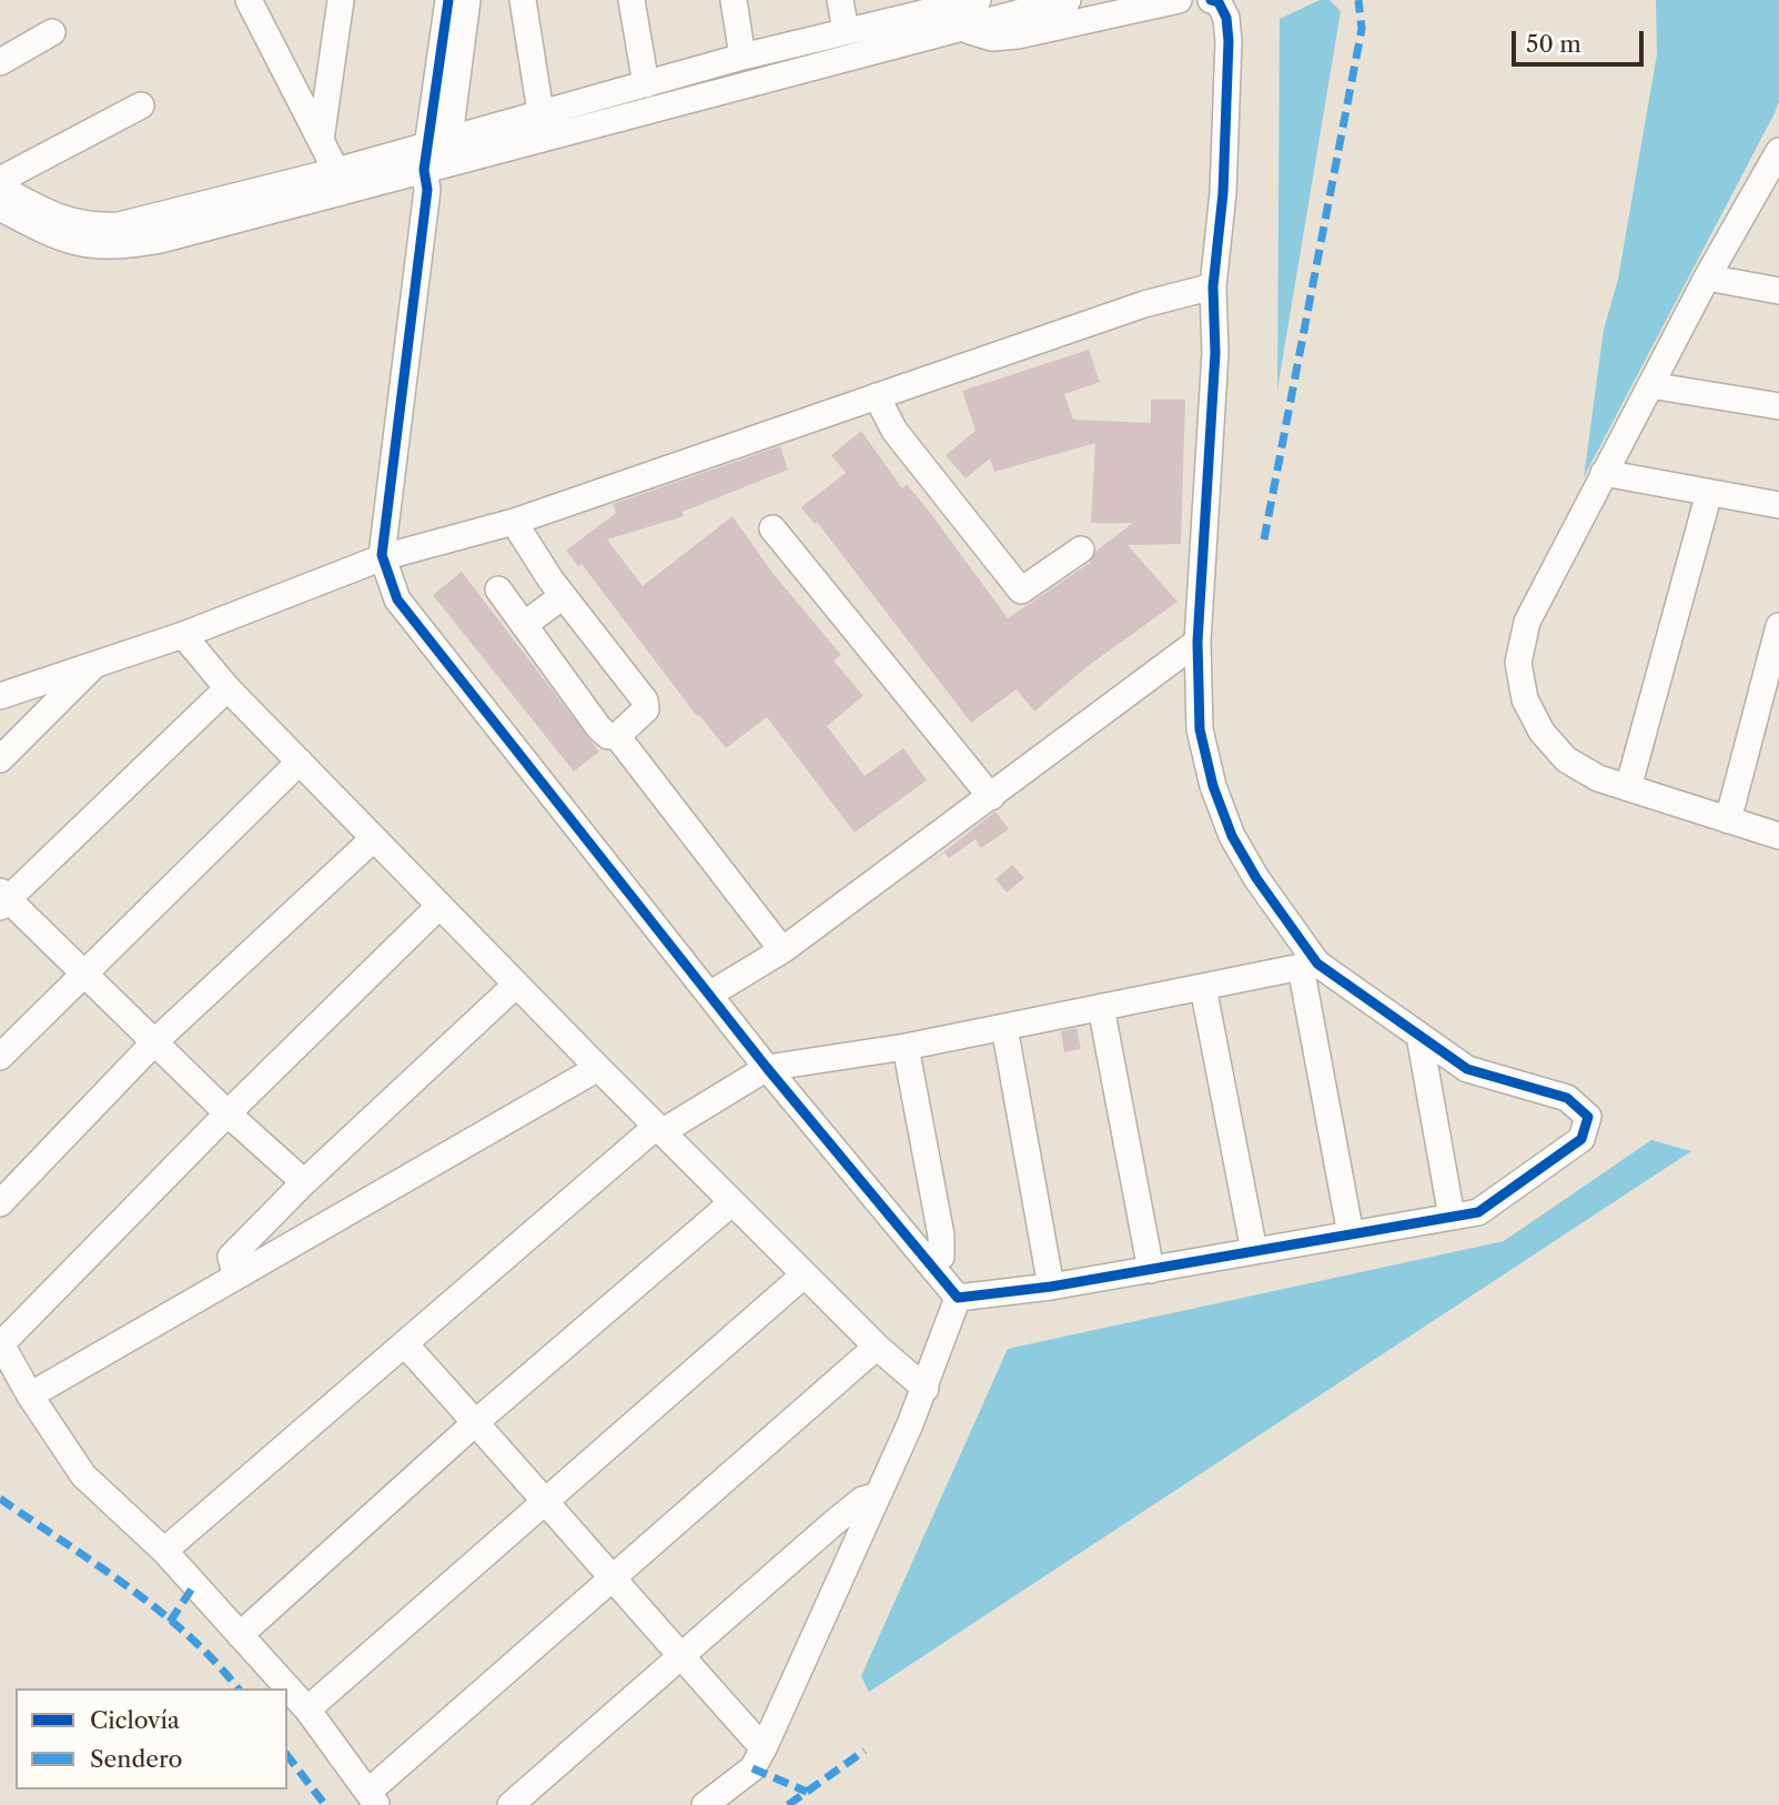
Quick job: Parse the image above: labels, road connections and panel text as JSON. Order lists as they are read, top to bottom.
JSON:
{
  "legend": ["Ciclovía", "Sendero"],
  "scale_bar": "50 m"
}
